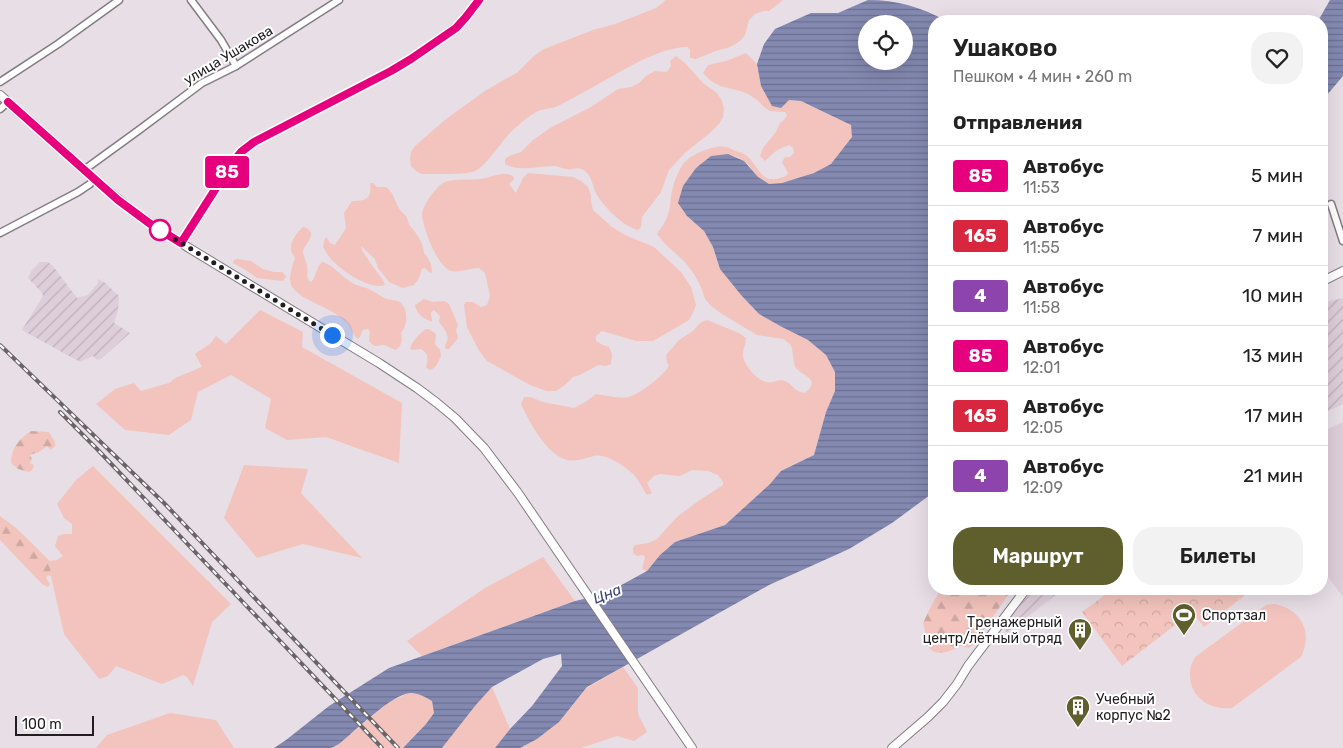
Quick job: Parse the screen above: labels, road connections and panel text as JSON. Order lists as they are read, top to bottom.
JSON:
{
  "streets": {
    "street": ["улица Ушакова"]
  },
  "water": ["Цна"],
  "places": {
    "sports": ["Спортзал"],
    "building": ["Тренажерный центр/лётный отряд", "Учебный корпус №2"]
  },
  "lines": ["bus line 85"],
  "scale_bar": "100 m",
  "page": {
    "on_map": "85",
    "heading": [
      ["Ушаково", "Пешком · 4 мин · 260 m"],
      "Отправления"
    ],
    "list": [
      {
        "mark": "85",
        "name": "Автобус",
        "note": "11:53",
        "value": "5 мин"
      },
      {
        "mark": "165",
        "name": "Автобус",
        "note": "11:55",
        "value": "7 мин"
      },
      {
        "mark": "4",
        "name": "Автобус",
        "note": "11:58",
        "value": "10 мин"
      },
      {
        "mark": "85",
        "name": "Автобус",
        "note": "12:01",
        "value": "13 мин"
      },
      {
        "mark": "165",
        "name": "Автобус",
        "note": "12:05",
        "value": "17 мин"
      },
      {
        "mark": "4",
        "name": "Автобус",
        "note": "12:09",
        "value": "21 мин"
      }
    ],
    "buttons": ["Маршрут", "Билеты"],
    "scale": "100 m"
  }
}
